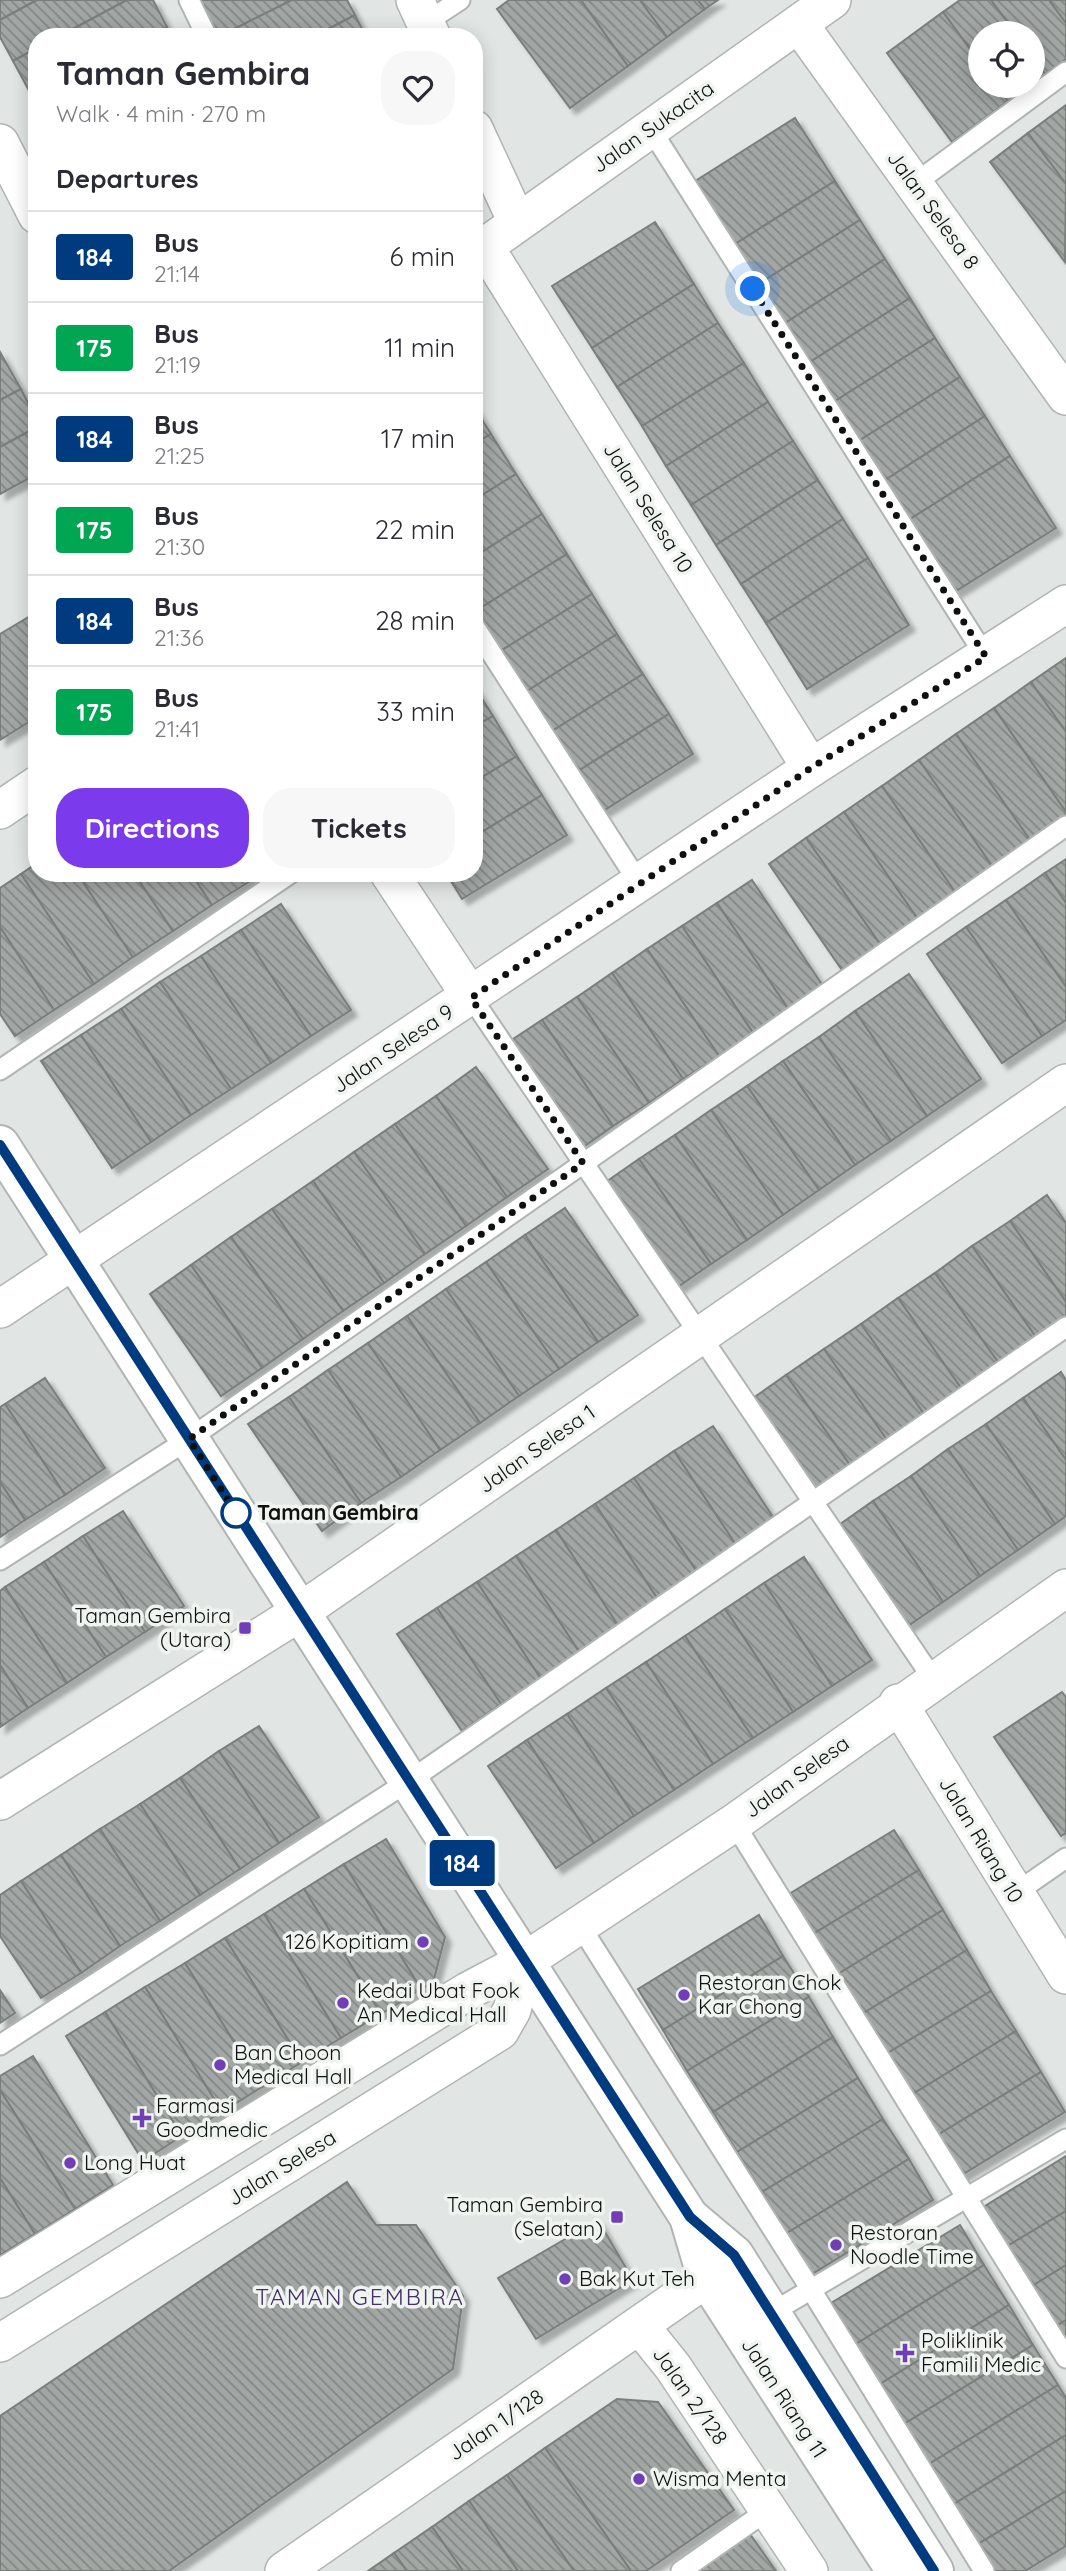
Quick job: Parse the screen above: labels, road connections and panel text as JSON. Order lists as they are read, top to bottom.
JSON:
{
  "streets": {
    "street": [
      "Jalan Sukacita",
      "Jalan Selesa 8",
      "Jalan Selesa 10",
      "Jalan Selesa 9",
      "Jalan Selesa 1",
      "Jalan Selesa",
      "Jalan Riang 10",
      "Jalan 2/128",
      "Jalan Riang 11",
      "Jalan 1/128"
    ]
  },
  "crossings": [
    ["Jalan Sukacita", "Jalan Selesa 8"],
    ["Jalan Selesa 10", "Jalan Selesa 9"],
    ["Jalan Selesa 9", "Jalan Riang 11"],
    ["Jalan Selesa 1", "Jalan Riang 11"],
    ["Jalan Selesa", "Jalan Riang 10"],
    ["Jalan Selesa", "Jalan Riang 11"],
    ["Jalan 2/128", "Jalan 1/128"],
    ["Jalan Riang 11", "Jalan 1/128"]
  ],
  "districts": ["TAMAN GEMBIRA"],
  "places": {
    "other": [
      "Taman Gembira",
      "126 Kopitiam",
      "Restoran Chok Kar Chong",
      "Kedai Ubat Fook An Medical Hall",
      "Ban Choon Medical Hall",
      "Long Huat",
      "Restoran Noodle Time",
      "Bak Kut Teh",
      "Wisma Menta"
    ],
    "transit": ["Taman Gembira (Utara)", "Taman Gembira (Selatan)"],
    "health": ["Farmasi Goodmedic", "Poliklinik Famili Medic"]
  },
  "lines": ["bus line 184"],
  "page": {
    "on_map": "184",
    "heading": [
      ["Taman Gembira", "Walk · 4 min · 270 m"],
      "Departures"
    ],
    "list": [
      {
        "mark": "184",
        "name": "Bus",
        "note": "21:14",
        "value": "6 min"
      },
      {
        "mark": "175",
        "name": "Bus",
        "note": "21:19",
        "value": "11 min"
      },
      {
        "mark": "184",
        "name": "Bus",
        "note": "21:25",
        "value": "17 min"
      },
      {
        "mark": "175",
        "name": "Bus",
        "note": "21:30",
        "value": "22 min"
      },
      {
        "mark": "184",
        "name": "Bus",
        "note": "21:36",
        "value": "28 min"
      },
      {
        "mark": "175",
        "name": "Bus",
        "note": "21:41",
        "value": "33 min"
      }
    ],
    "buttons": ["Directions", "Tickets"]
  }
}
